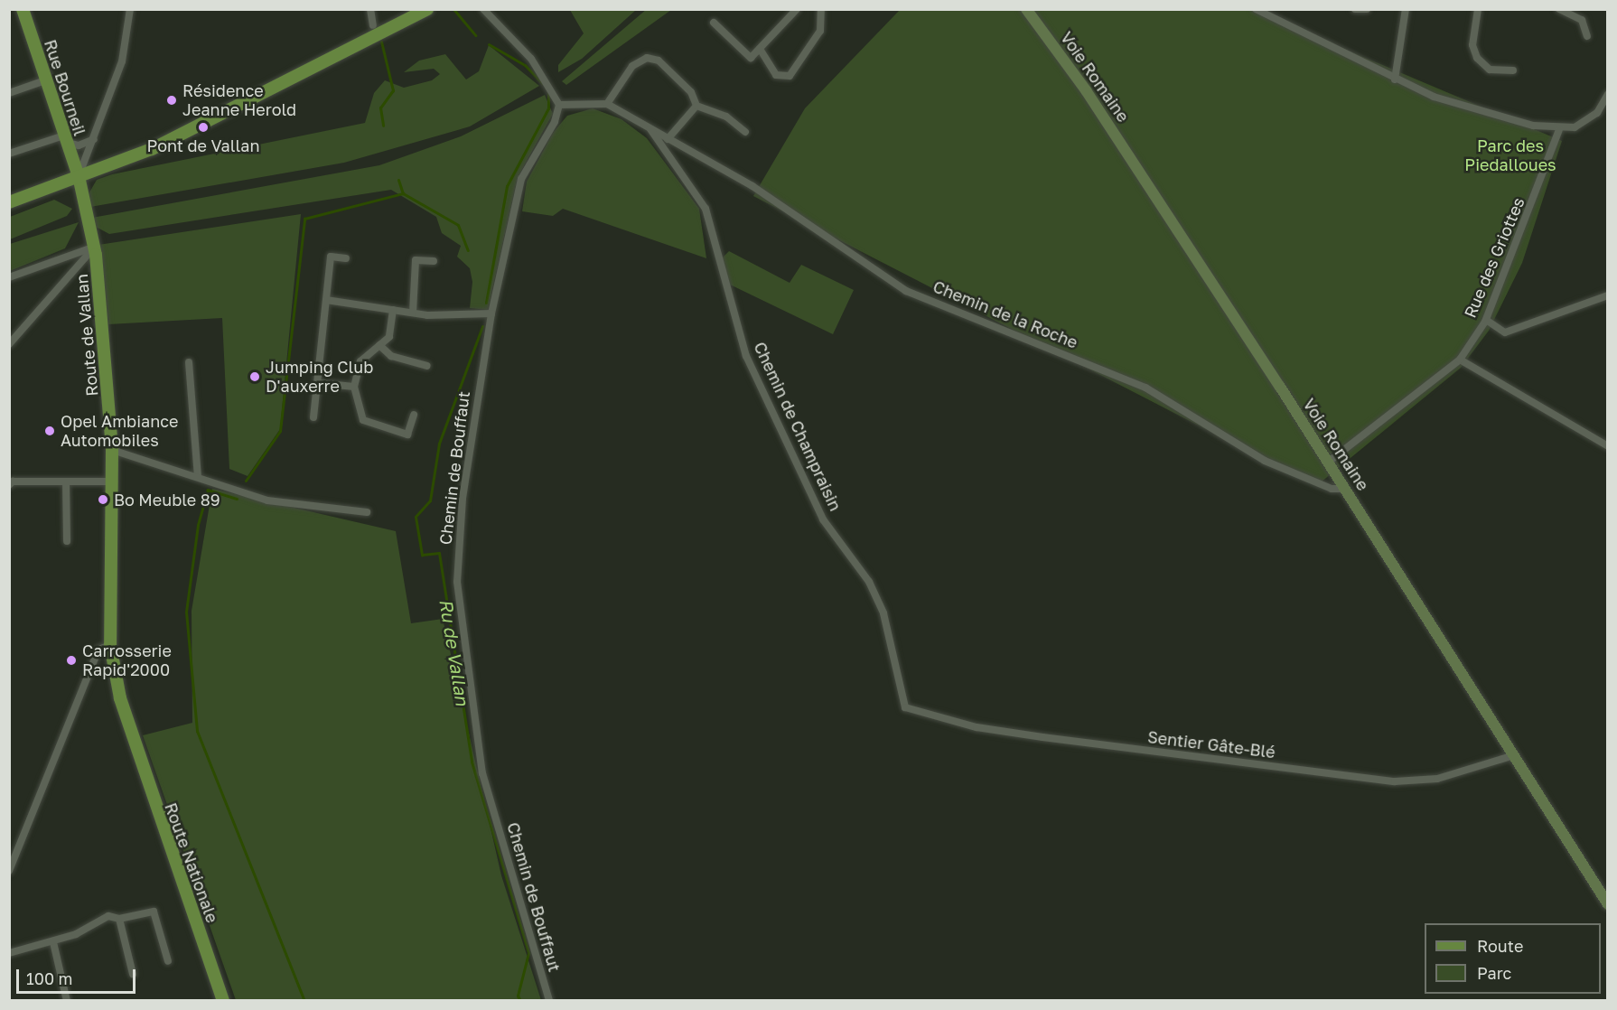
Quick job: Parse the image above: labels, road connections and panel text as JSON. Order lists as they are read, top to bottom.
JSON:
{
  "streets": {
    "main road": [
      "Voie Romaine",
      "Rue Bourneil",
      "Route de Vallan",
      "Route Nationale"
    ],
    "street": [
      "Rue des Griottes",
      "Chemin de la Roche",
      "Chemin de Champraisin",
      "Chemin de Bouffaut",
      "Sentier Gâte-Blé"
    ]
  },
  "crossings": [
    ["Voie Romaine", "Rue des Griottes"],
    ["Voie Romaine", "Chemin de la Roche"],
    ["Voie Romaine", "Sentier Gâte-Blé"],
    ["Rue Bourneil", "Route de Vallan"],
    ["Chemin de la Roche", "Chemin de Champraisin"],
    ["Route de Vallan", "Route Nationale"],
    ["Chemin de Champraisin", "Sentier Gâte-Blé"]
  ],
  "water": ["Ru de Vallan"],
  "parks": ["Parc des Piedalloues"],
  "places": [
    "Résidence Jeanne Herold",
    "Pont de Vallan",
    "Jumping Club D'auxerre",
    "Opel Ambiance Automobiles",
    "Bo Meuble 89",
    "Carrosserie Rapid'2000"
  ],
  "legend": ["Route", "Parc"],
  "scale_bar": "100 m"
}
